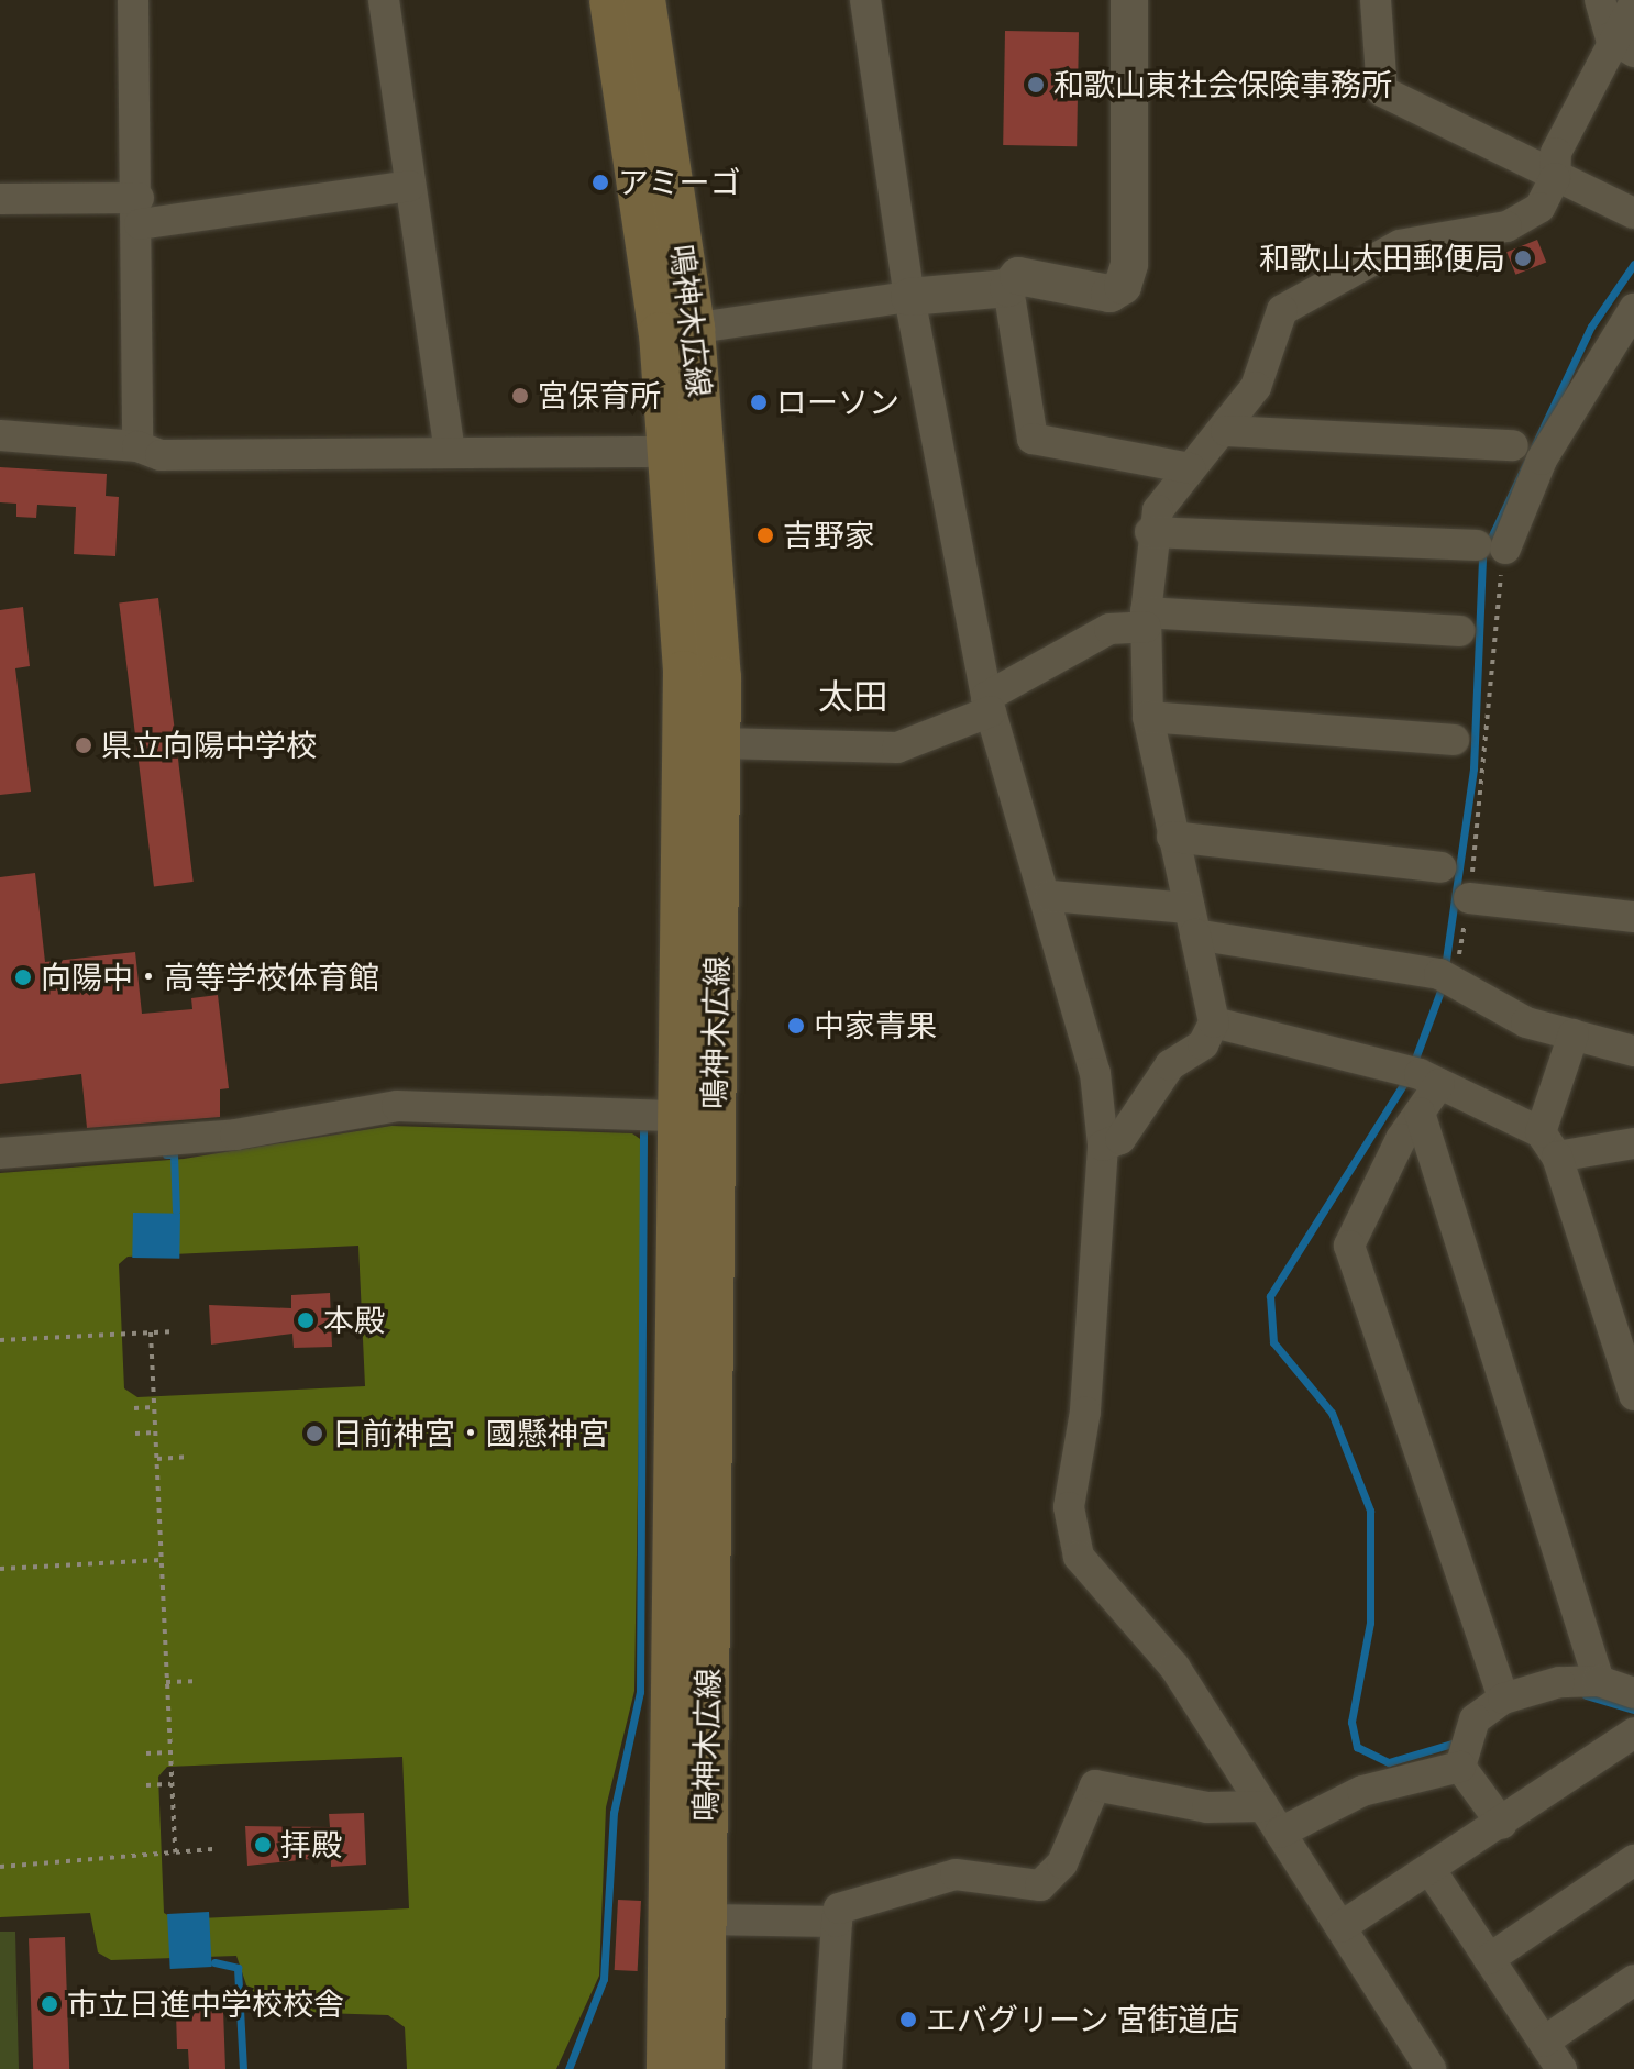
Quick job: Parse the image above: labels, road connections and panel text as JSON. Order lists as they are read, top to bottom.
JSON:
{
  "streets": {
    "main road": ["鳴神木広線"]
  },
  "districts": ["太田"],
  "places": [
    "和歌山東社会保険事務所",
    "アミーゴ",
    "和歌山太田郵便局",
    "宮保育所",
    "ローソン",
    "吉野家",
    "県立向陽中学校",
    "向陽中・高等学校体育館",
    "中家青果",
    "本殿",
    "日前神宮・國懸神宮",
    "拝殿",
    "市立日進中学校校舎",
    "エバグリーン 宮街道店"
  ]
}
